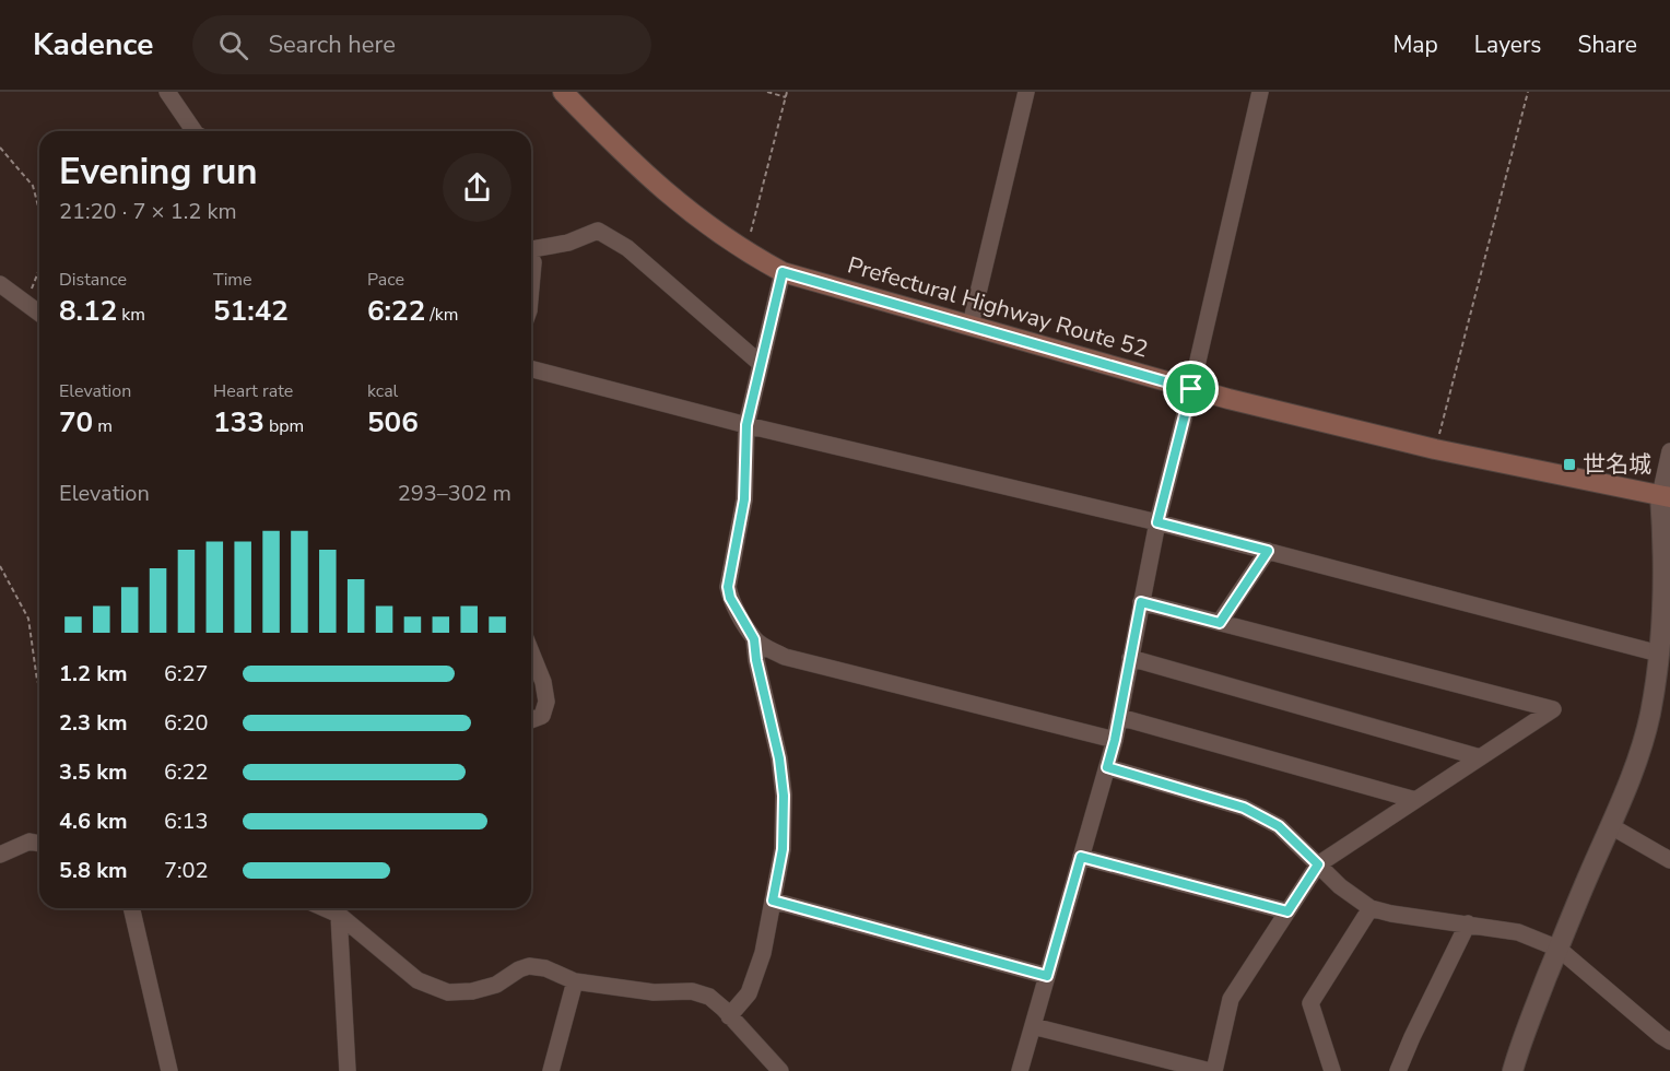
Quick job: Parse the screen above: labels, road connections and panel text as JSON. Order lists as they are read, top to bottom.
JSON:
{
  "streets": {
    "main road": ["Prefectural Highway Route 52"]
  },
  "places": {
    "transit": ["世名城"]
  },
  "page": {
    "header": "Kadence",
    "search": "Search here",
    "nav": ["Map", "Layers", "Share"],
    "heading": ["Evening run", "21:20 · 7 × 1.2 km"],
    "stats": [
      ["Distance", "8.12 km"],
      ["Time", "51:42"],
      ["Pace", "6:22 /km"],
      ["Elevation", "70 m"],
      ["Heart rate", "133 bpm"],
      ["kcal", "506"]
    ],
    "chart": ["Elevation", "293–302 m"],
    "list": [
      {
        "name": "1.2 km",
        "note": "6:27"
      },
      {
        "name": "2.3 km",
        "note": "6:20"
      },
      {
        "name": "3.5 km",
        "note": "6:22"
      },
      {
        "name": "4.6 km",
        "note": "6:13"
      },
      {
        "name": "5.8 km",
        "note": "7:02"
      }
    ]
  }
}
